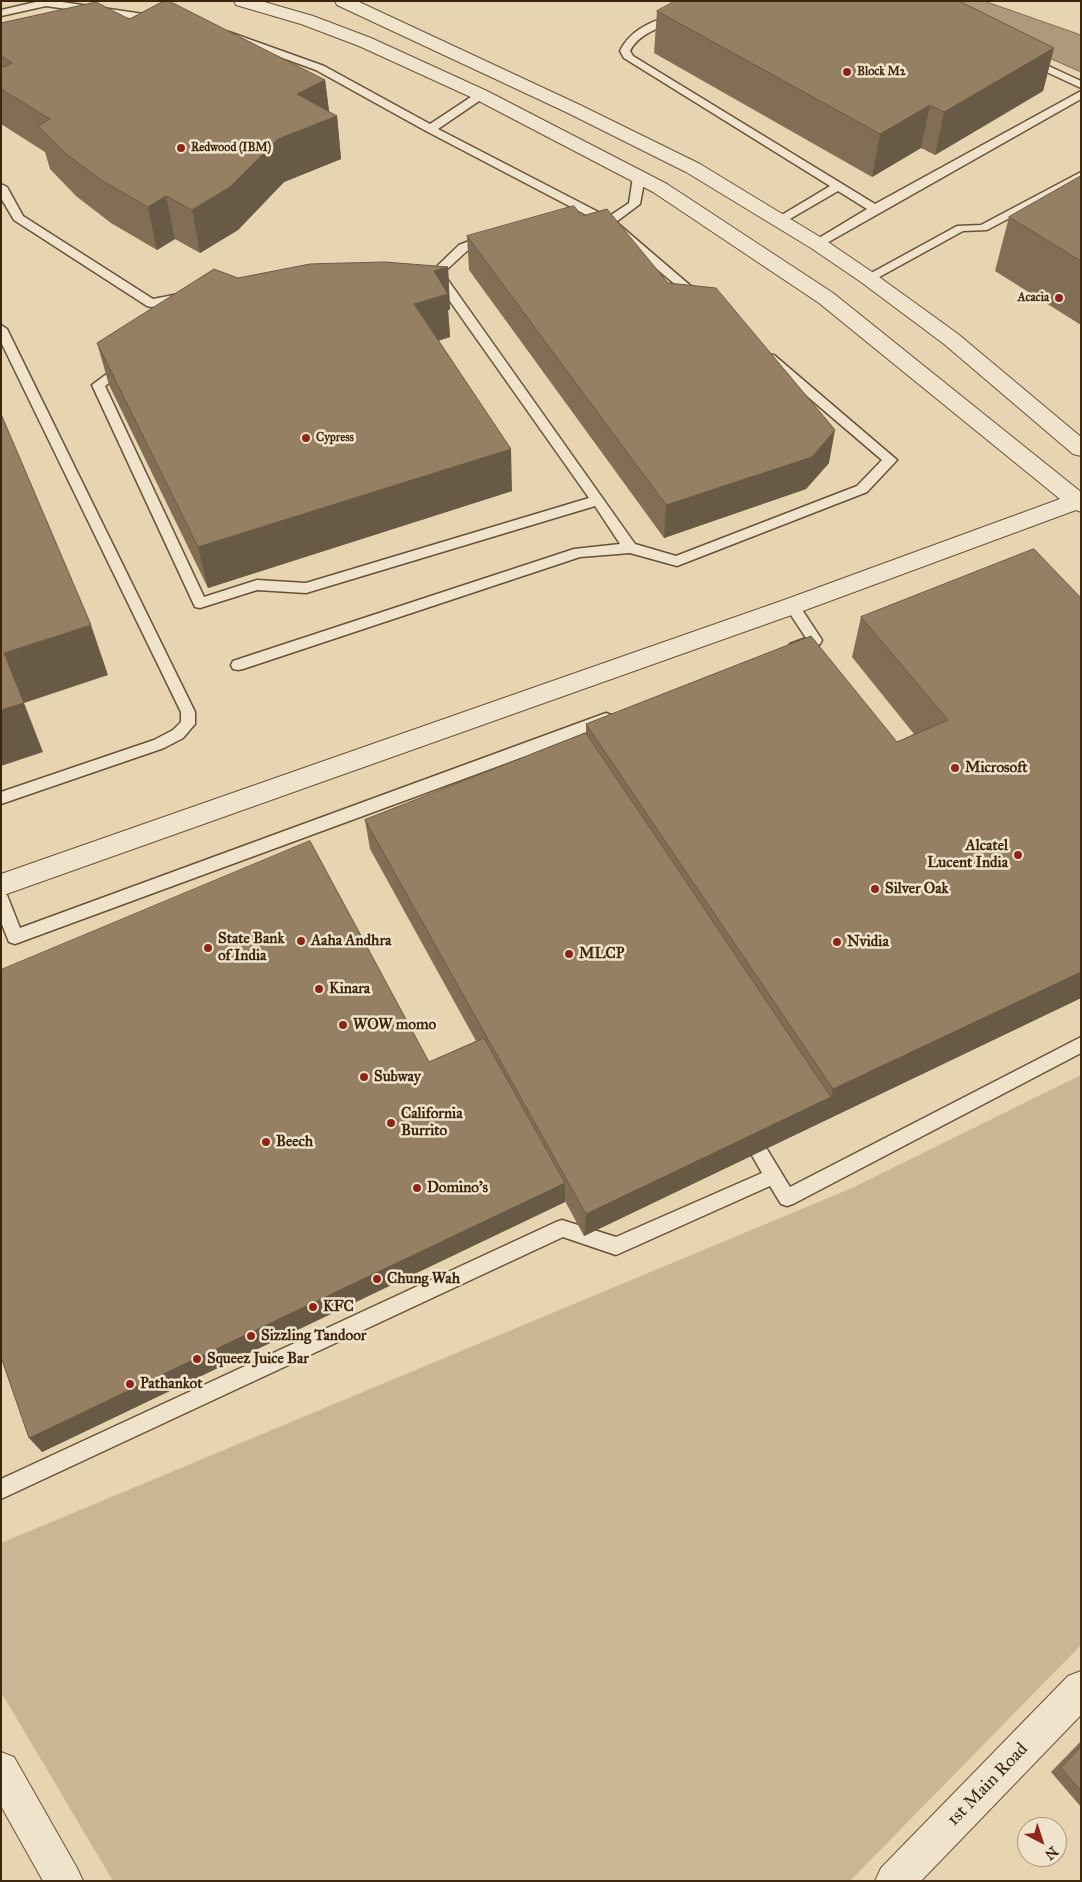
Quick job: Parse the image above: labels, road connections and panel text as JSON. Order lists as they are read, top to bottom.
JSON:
{
  "streets": {
    "street": ["1st Main Road"]
  },
  "places": [
    "Block M2",
    "Redwood (IBM)",
    "Acacia",
    "Cypress",
    "Microsoft",
    "Alcatel Lucent India",
    "Silver Oak",
    "Aaha Andhra",
    "Nvidia",
    "State Bank of India",
    "MLCP",
    "Kinara",
    "WOW momo",
    "Subway",
    "California Burrito",
    "Beech",
    "Domino's",
    "Chung Wah",
    "KFC",
    "Sizzling Tandoor",
    "Squeez Juice Bar",
    "Pathankot"
  ],
  "north": "bottom right"
}
